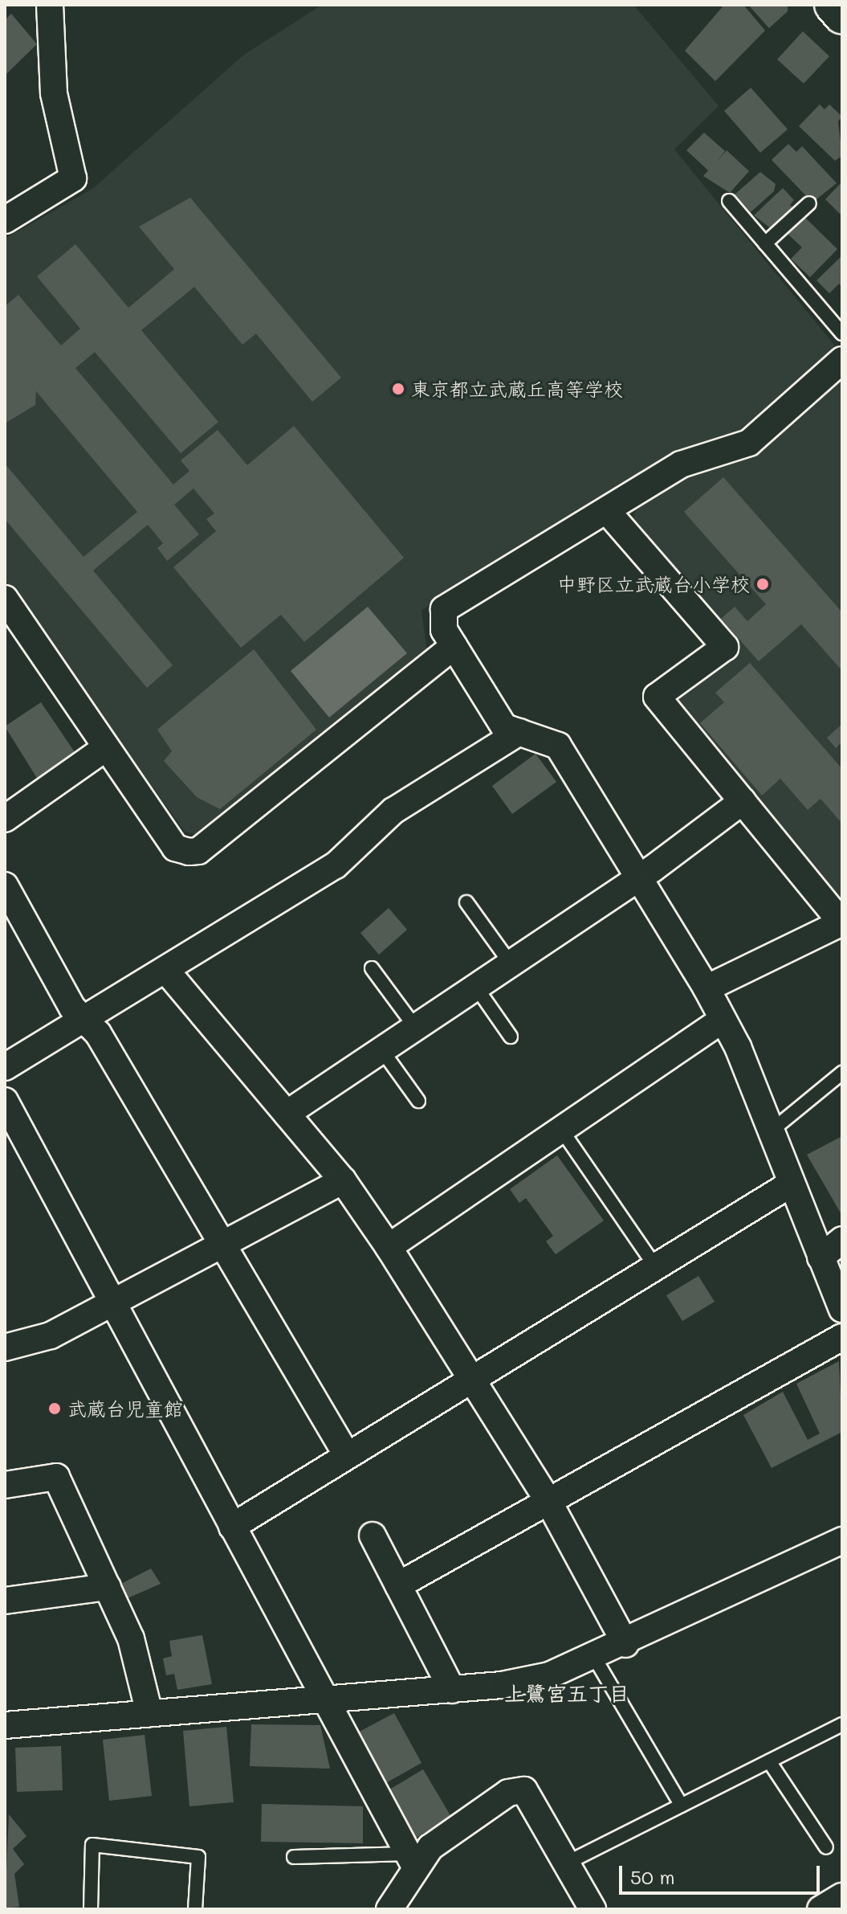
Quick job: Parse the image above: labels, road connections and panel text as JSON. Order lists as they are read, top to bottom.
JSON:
{
  "districts": ["上鷺宮五丁目"],
  "places": ["東京都立武蔵丘高等学校", "中野区立武蔵台小学校", "武蔵台児童館"],
  "scale_bar": "50 m"
}
